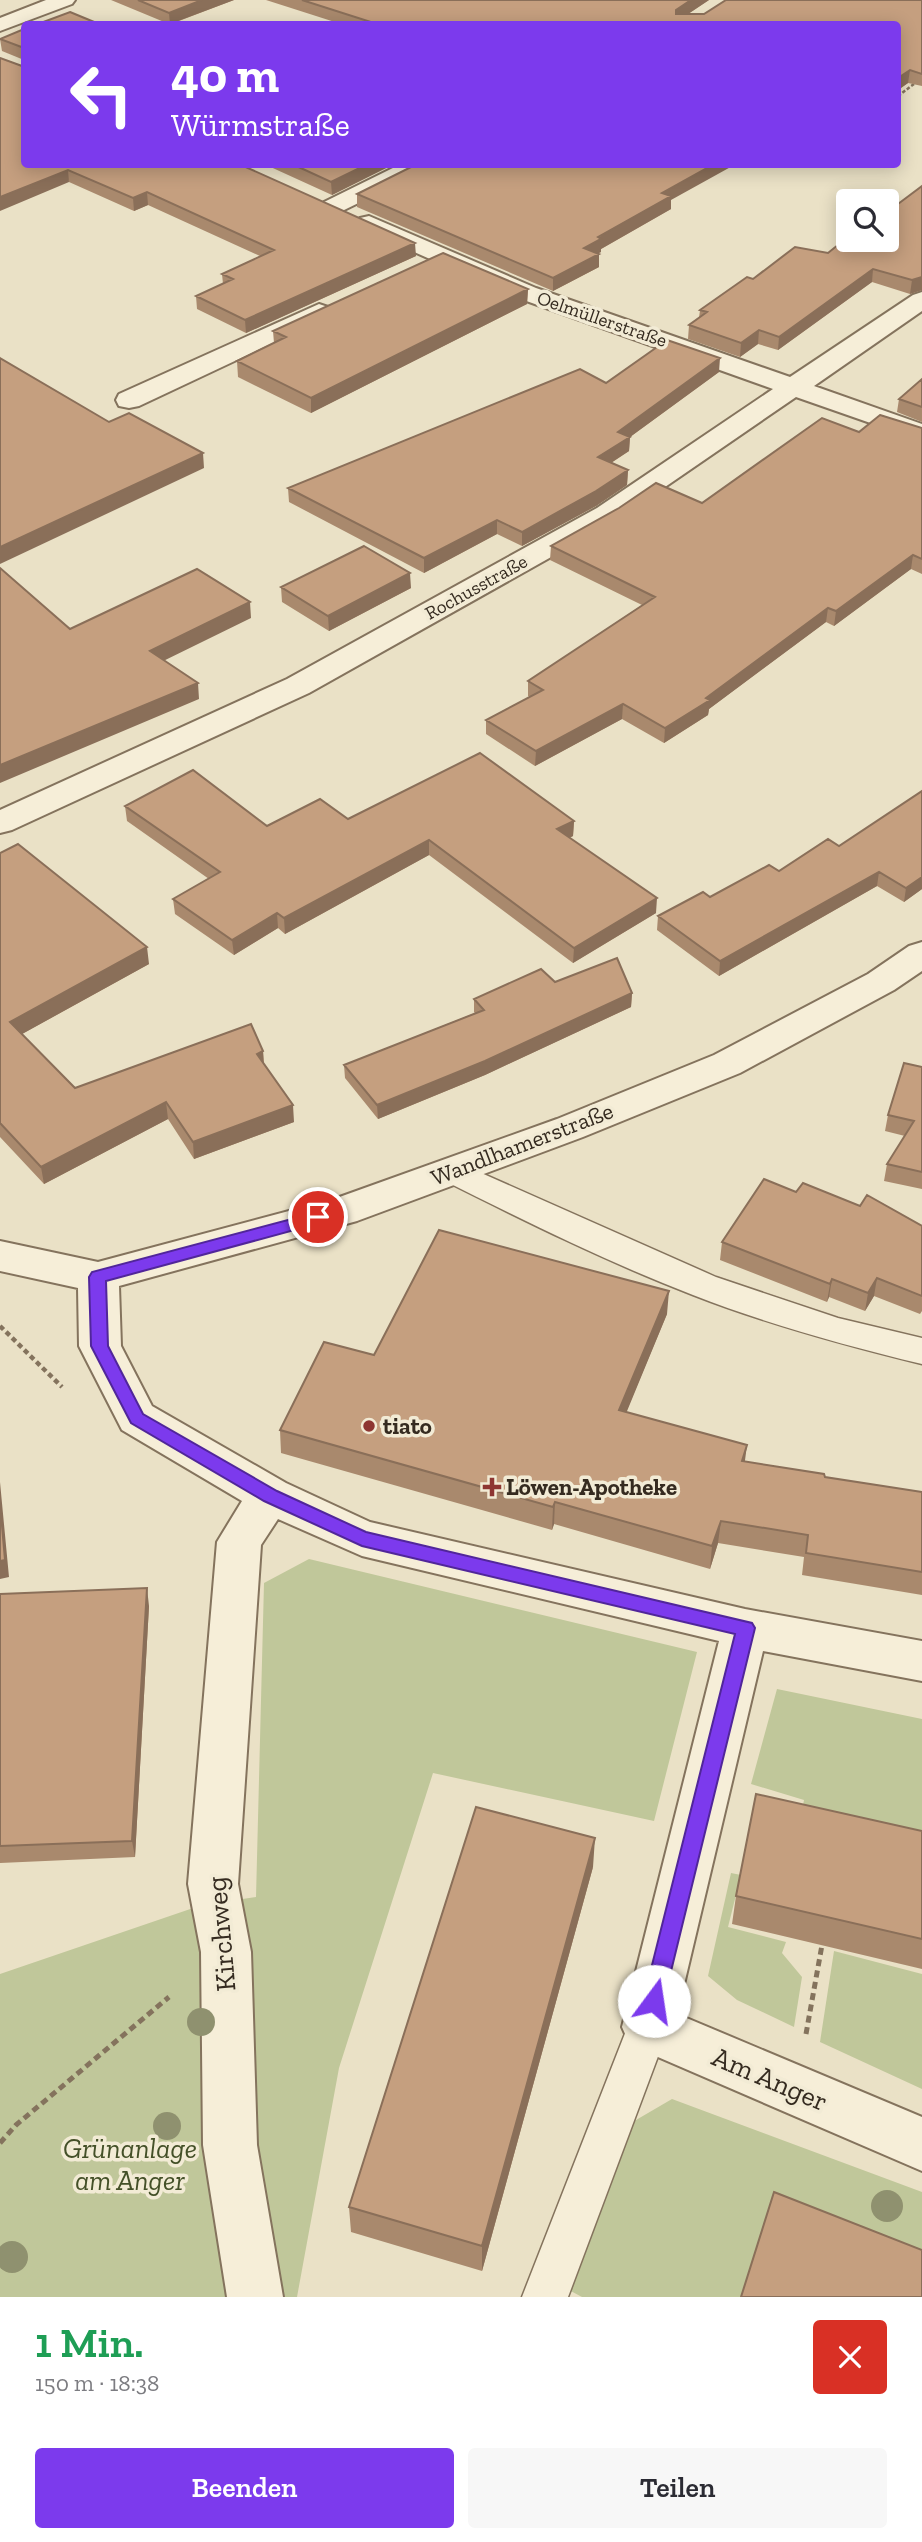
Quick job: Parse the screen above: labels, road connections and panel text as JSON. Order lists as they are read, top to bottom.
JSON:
{
  "streets": {
    "street": [
      "Oelmüllerstraße",
      "Rochusstraße",
      "Wandlhamerstraße",
      "Kirchweg",
      "Am Anger"
    ]
  },
  "crossings": [
    ["Oelmüllerstraße", "Rochusstraße"]
  ],
  "parks": ["Grünanlage am Anger"],
  "places": {
    "other": ["tiato"],
    "health": ["Löwen-Apotheke"]
  },
  "page": {
    "turn": ["40 m", "Würmstraße"],
    "heading": ["1 Min.", "150 m · 18:38"],
    "buttons": ["Beenden", "Teilen"]
  }
}
